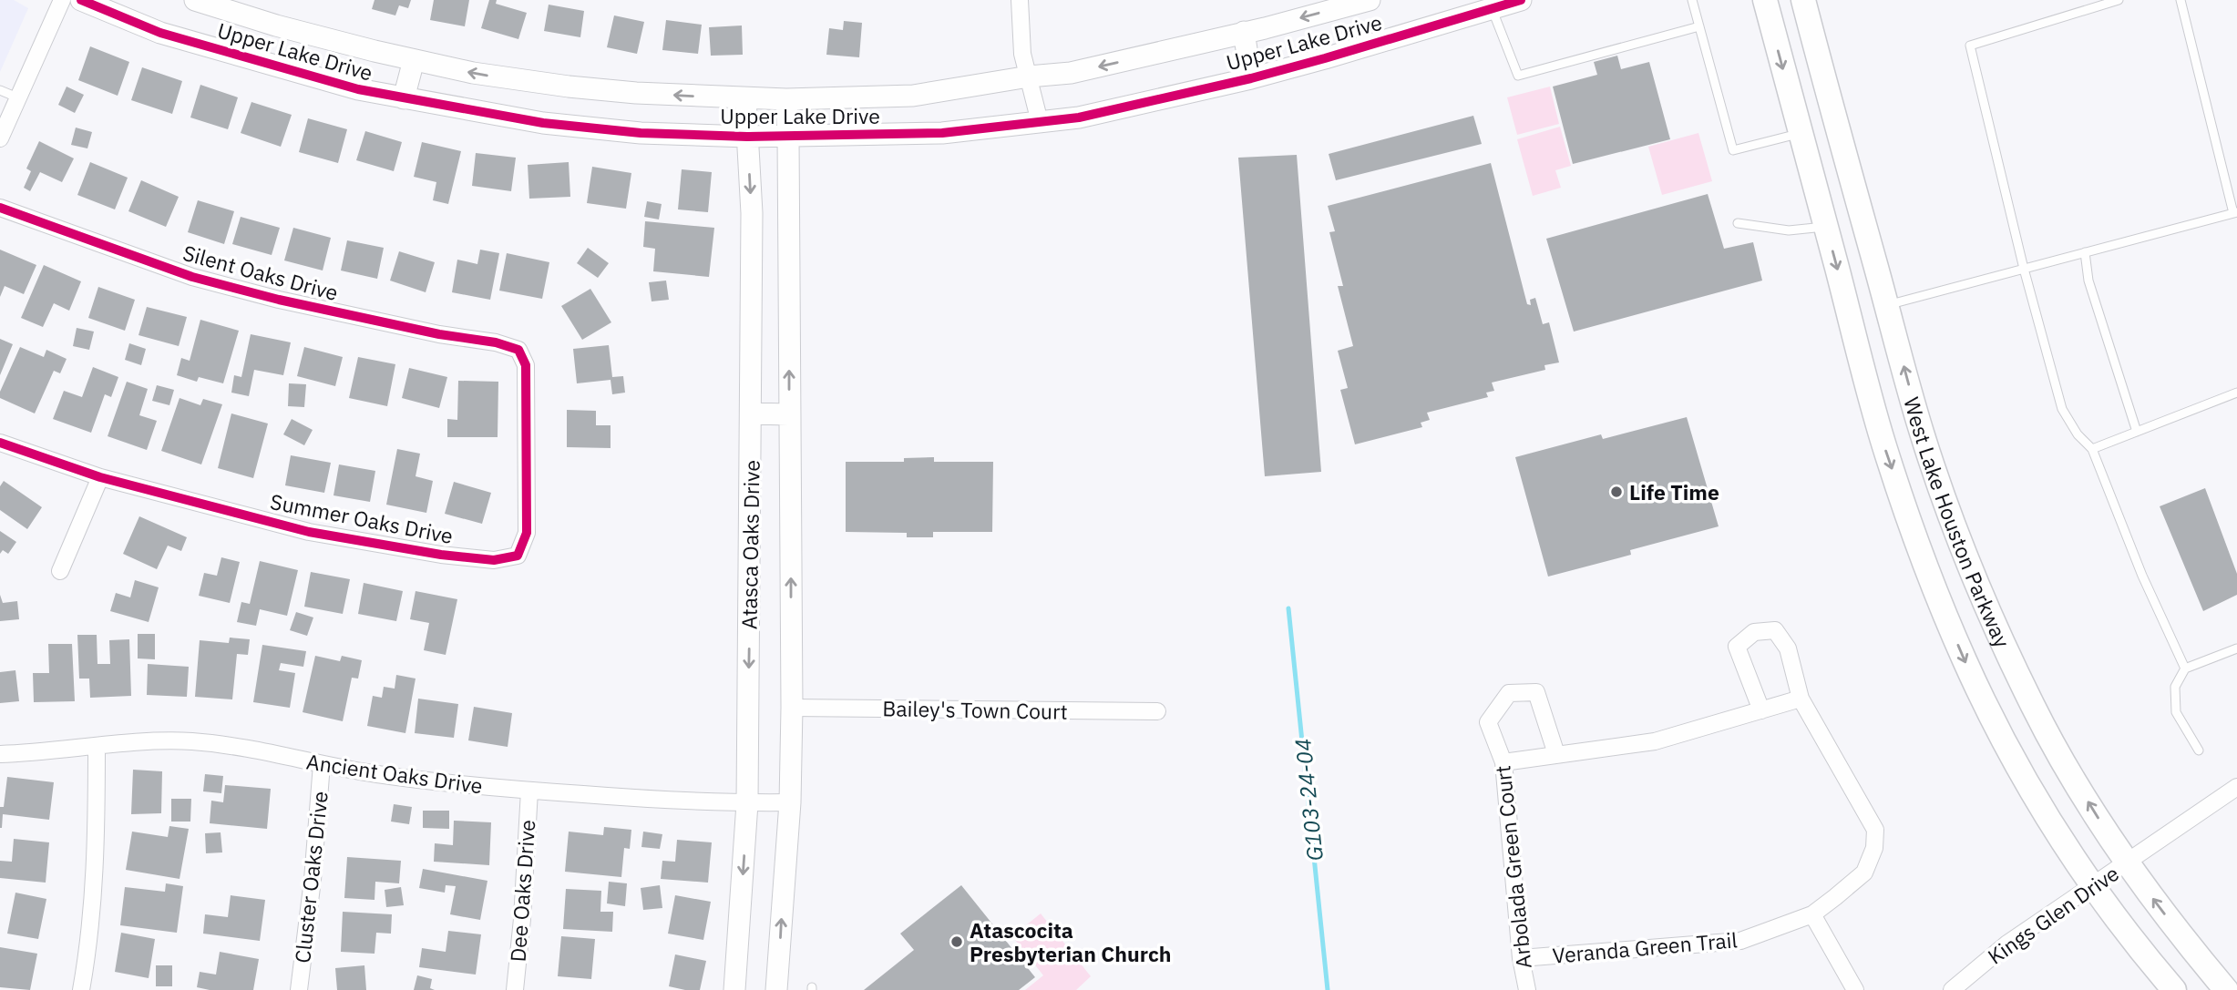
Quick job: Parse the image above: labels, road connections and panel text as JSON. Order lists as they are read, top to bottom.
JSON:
{
  "streets": {
    "main road": ["West Lake Houston Parkway"],
    "street": [
      "Upper Lake Drive",
      "Silent Oaks Drive",
      "Summer Oaks Drive",
      "Atasca Oaks Drive",
      "Bailey's Town Court",
      "Ancient Oaks Drive",
      "Arbolada Green Court",
      "Cluster Oaks Drive",
      "Dee Oaks Drive",
      "Kings Glen Drive",
      "Veranda Green Trail"
    ]
  },
  "crossings": [
    ["Upper Lake Drive", "Atasca Oaks Drive"],
    ["Silent Oaks Drive", "Summer Oaks Drive"],
    ["West Lake Houston Parkway", "Kings Glen Drive"],
    ["Atasca Oaks Drive", "Bailey's Town Court"],
    ["Atasca Oaks Drive", "Ancient Oaks Drive"],
    ["Ancient Oaks Drive", "Cluster Oaks Drive"],
    ["Ancient Oaks Drive", "Dee Oaks Drive"],
    ["Arbolada Green Court", "Veranda Green Trail"]
  ],
  "water": ["G103-24-04"],
  "places": ["Life Time", "Atascocita Presbyterian Church"]
}
